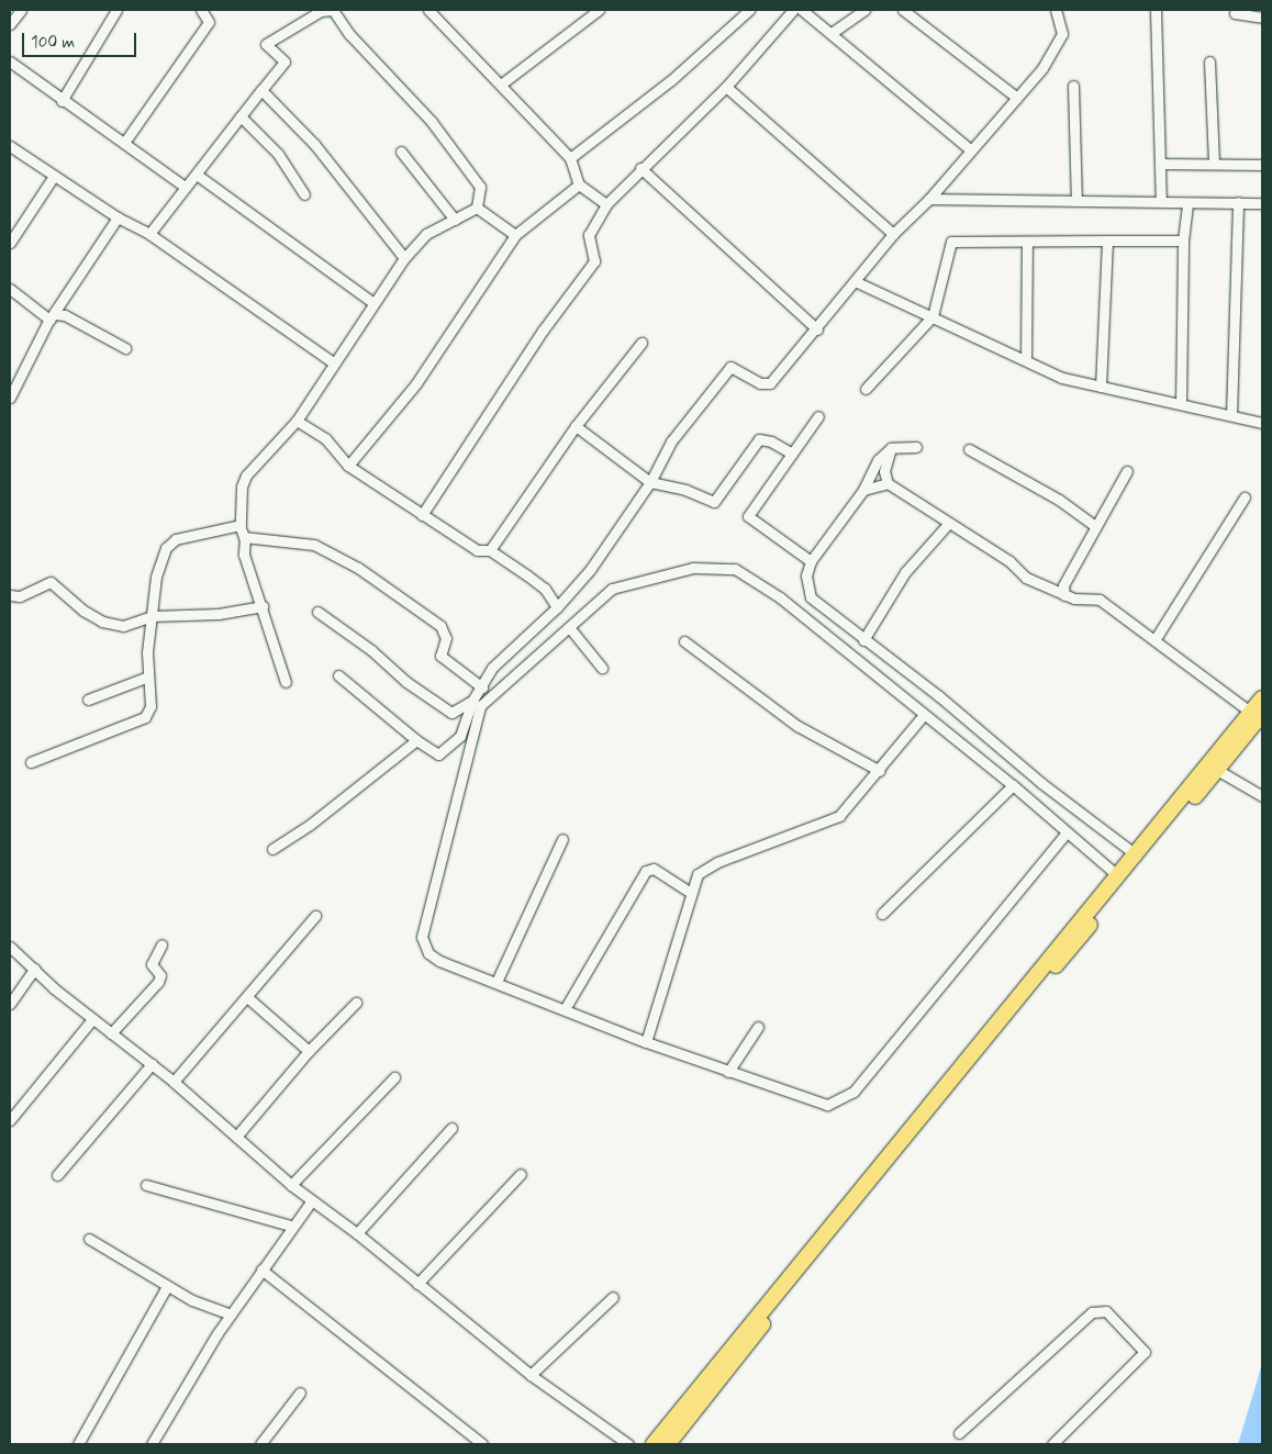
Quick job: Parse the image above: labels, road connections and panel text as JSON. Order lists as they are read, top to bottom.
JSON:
{
  "scale_bar": "100 m"
}
